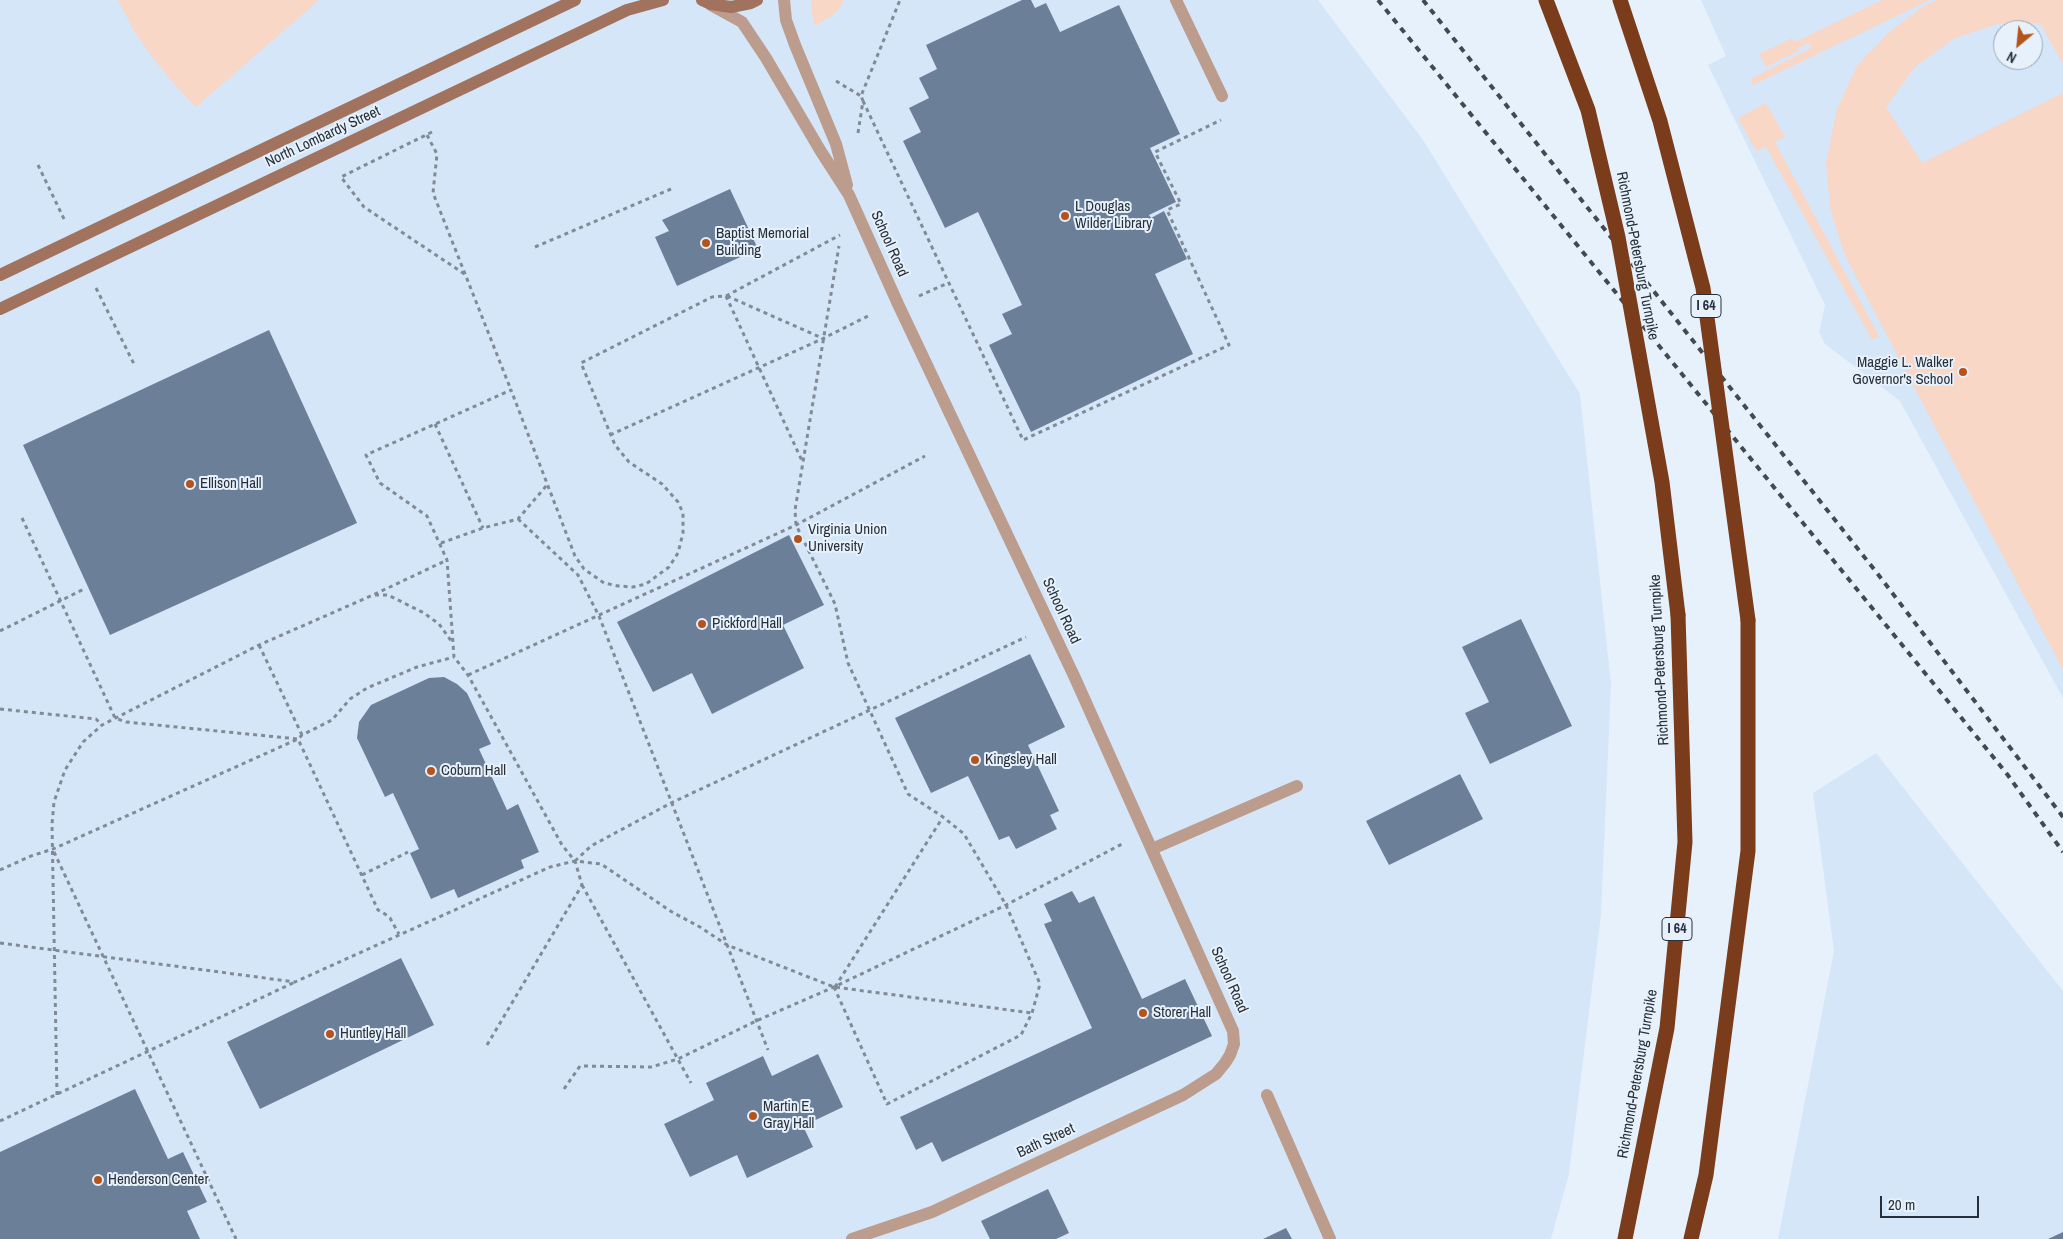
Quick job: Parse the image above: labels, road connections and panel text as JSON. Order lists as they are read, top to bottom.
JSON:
{
  "streets": {
    "highway": ["Richmond-Petersburg Turnpike", "I 64"],
    "main road": ["North Lombardy Street"],
    "street": ["School Road", "Bath Street"]
  },
  "crossings": [
    ["School Road", "Bath Street"]
  ],
  "places": [
    "L Douglas Wilder Library",
    "Baptist Memorial Building",
    "Maggie L. Walker Governor's School",
    "Ellison Hall",
    "Virginia Union University",
    "Pickford Hall",
    "Kingsley Hall",
    "Coburn Hall",
    "Storer Hall",
    "Huntley Hall",
    "Martin E. Gray Hall",
    "Henderson Center"
  ],
  "scale_bar": "20 m",
  "north": "bottom left"
}
